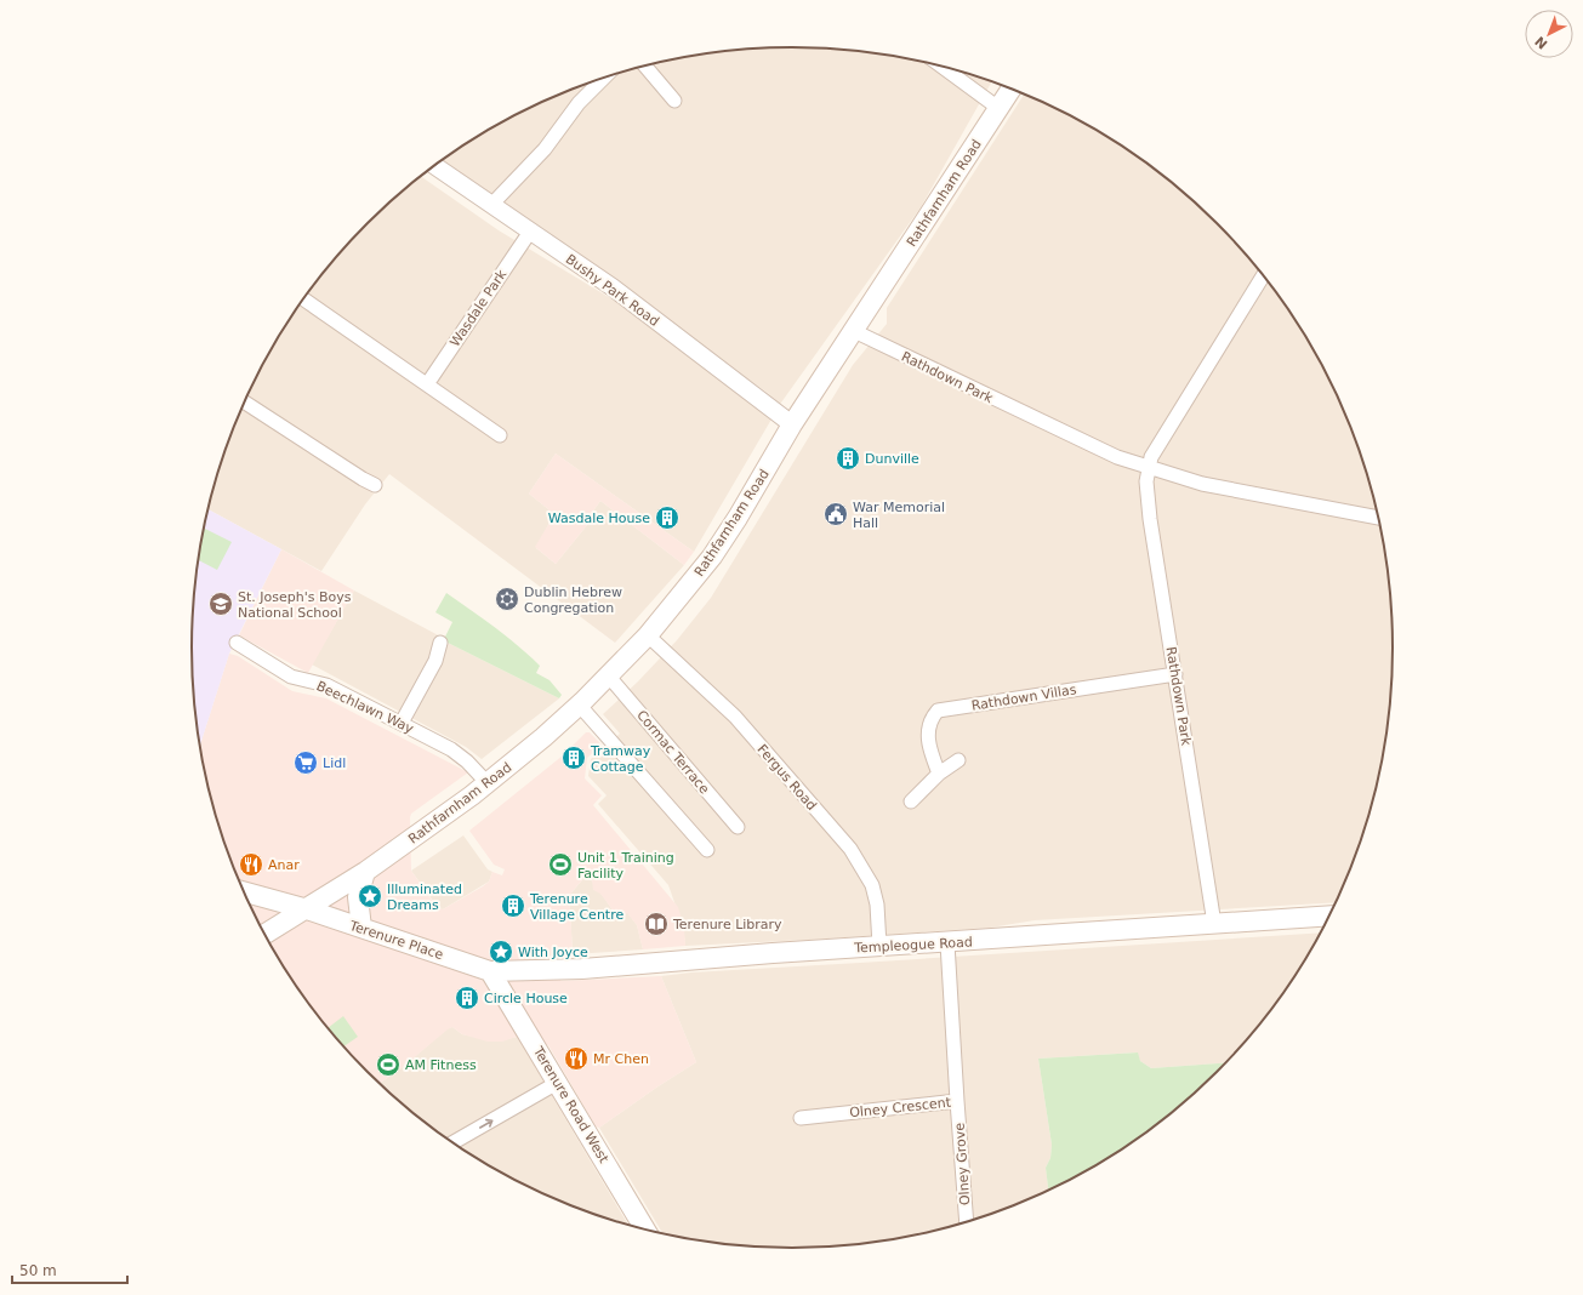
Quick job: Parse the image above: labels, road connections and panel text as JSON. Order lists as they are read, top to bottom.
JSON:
{
  "streets": {
    "main road": [
      "Rathfarnham Road",
      "Terenure Place",
      "Templeogue Road",
      "Terenure Road West"
    ],
    "street": [
      "Bushy Park Road",
      "Wasdale Park",
      "Rathdown Park",
      "Rathdown Villas",
      "Beechlawn Way",
      "Cormac Terrace",
      "Fergus Road",
      "Olney Crescent",
      "Olney Grove"
    ]
  },
  "crossings": [
    ["Rathfarnham Road", "Bushy Park Road"],
    ["Rathfarnham Road", "Rathdown Park"],
    ["Rathfarnham Road", "Beechlawn Way"],
    ["Rathfarnham Road", "Cormac Terrace"],
    ["Rathfarnham Road", "Fergus Road"],
    ["Rathfarnham Road", "Terenure Place"],
    ["Bushy Park Road", "Wasdale Park"],
    ["Rathdown Park", "Rathdown Villas"],
    ["Rathdown Park", "Templeogue Road"],
    ["Fergus Road", "Templeogue Road"],
    ["Terenure Place", "Templeogue Road"],
    ["Terenure Place", "Terenure Road West"],
    ["Templeogue Road", "Terenure Road West"],
    ["Templeogue Road", "Olney Crescent"],
    ["Olney Crescent", "Olney Grove"]
  ],
  "places": {
    "building": [
      "Dunville",
      "Wasdale House",
      "Tramway Cottage",
      "Terenure Village Centre",
      "Circle House"
    ],
    "public building": ["War Memorial Hall"],
    "synagogue": ["Dublin Hebrew Congregation"],
    "school or university": ["St. Joseph's Boys National School"],
    "supermarket": ["Lidl"],
    "restaurant": ["Anar", "Mr Chen"],
    "sports": ["Unit 1 Training Facility", "AM Fitness"],
    "place": ["Illuminated Dreams", "With Joyce"],
    "library": ["Terenure Library"]
  },
  "scale_bar": "50 m",
  "north": "bottom left"
}
